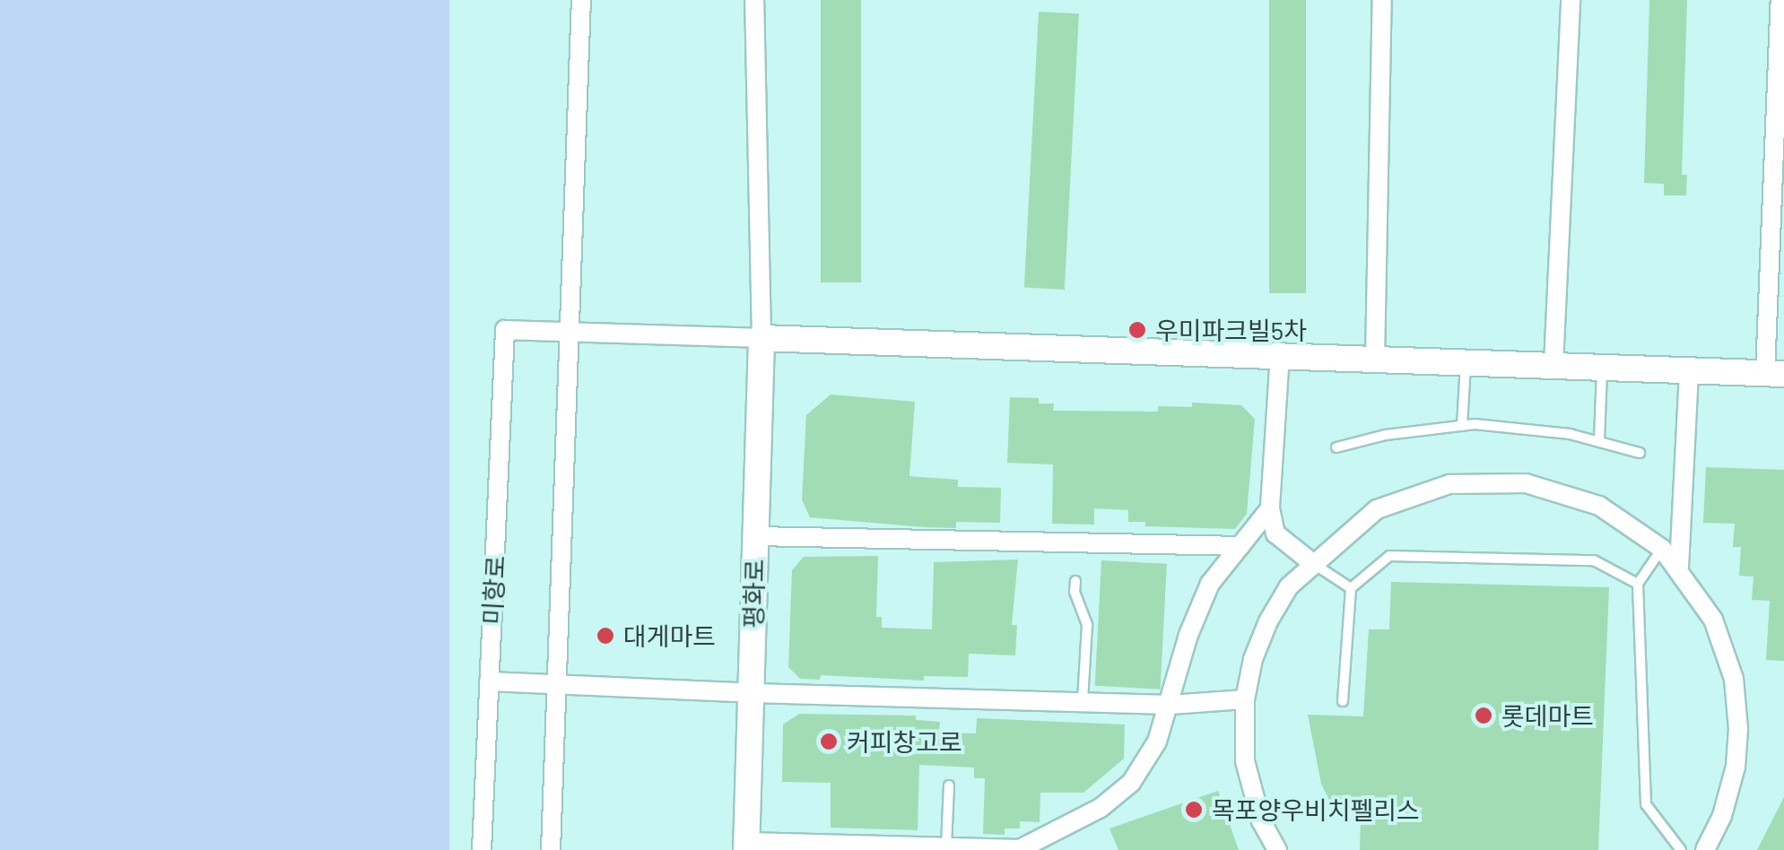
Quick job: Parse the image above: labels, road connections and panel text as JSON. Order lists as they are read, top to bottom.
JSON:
{
  "streets": {
    "street": ["미항로", "평화로"]
  },
  "places": [
    "우미파크빌5차",
    "대게마트",
    "롯데마트",
    "커피창고로",
    "목포양우비치펠리스"
  ]
}
